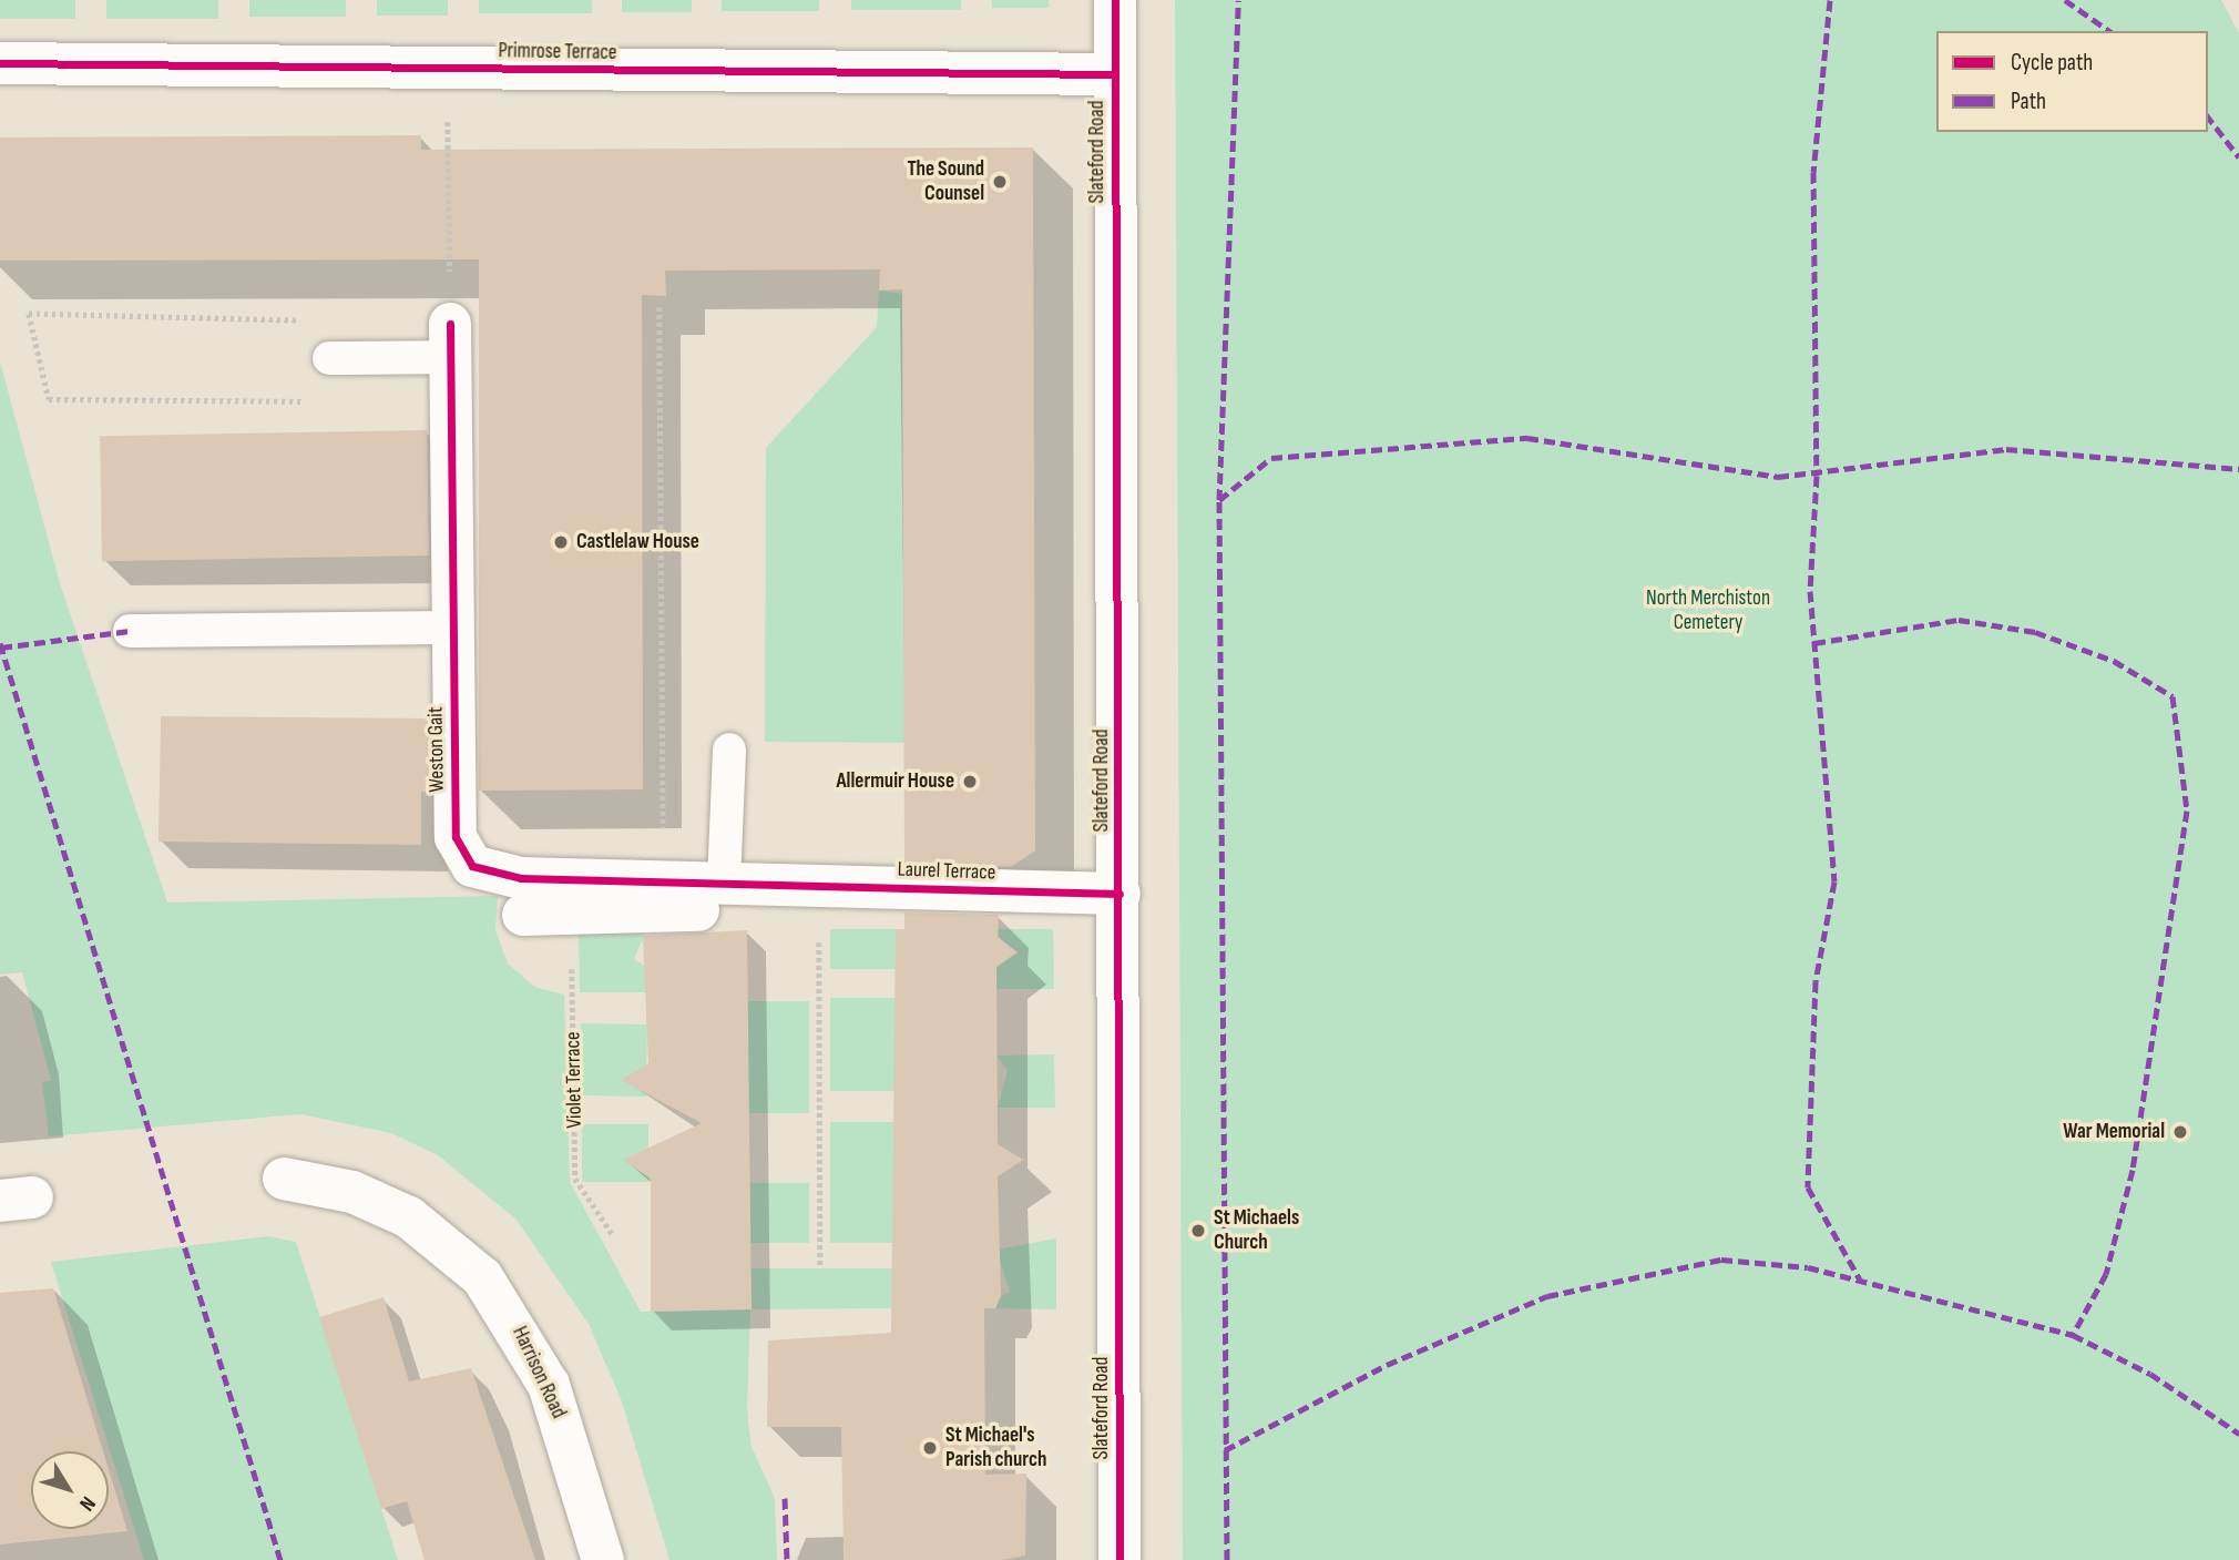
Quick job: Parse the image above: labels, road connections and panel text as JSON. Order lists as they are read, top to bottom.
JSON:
{
  "streets": {
    "street": [
      "Primrose Terrace",
      "Slateford Road",
      "Weston Gait",
      "Laurel Terrace",
      "Harrison Road"
    ],
    "path": ["Violet Terrace"]
  },
  "crossings": [
    ["Primrose Terrace", "Slateford Road"],
    ["Slateford Road", "Laurel Terrace"],
    ["Weston Gait", "Laurel Terrace"]
  ],
  "parks": ["North Merchiston Cemetery"],
  "places": [
    "The Sound Counsel",
    "Castlelaw House",
    "Allermuir House",
    "War Memorial",
    "St Michaels Church",
    "St Michael's Parish church"
  ],
  "legend": ["Cycle path", "Path"],
  "north": "bottom right"
}
